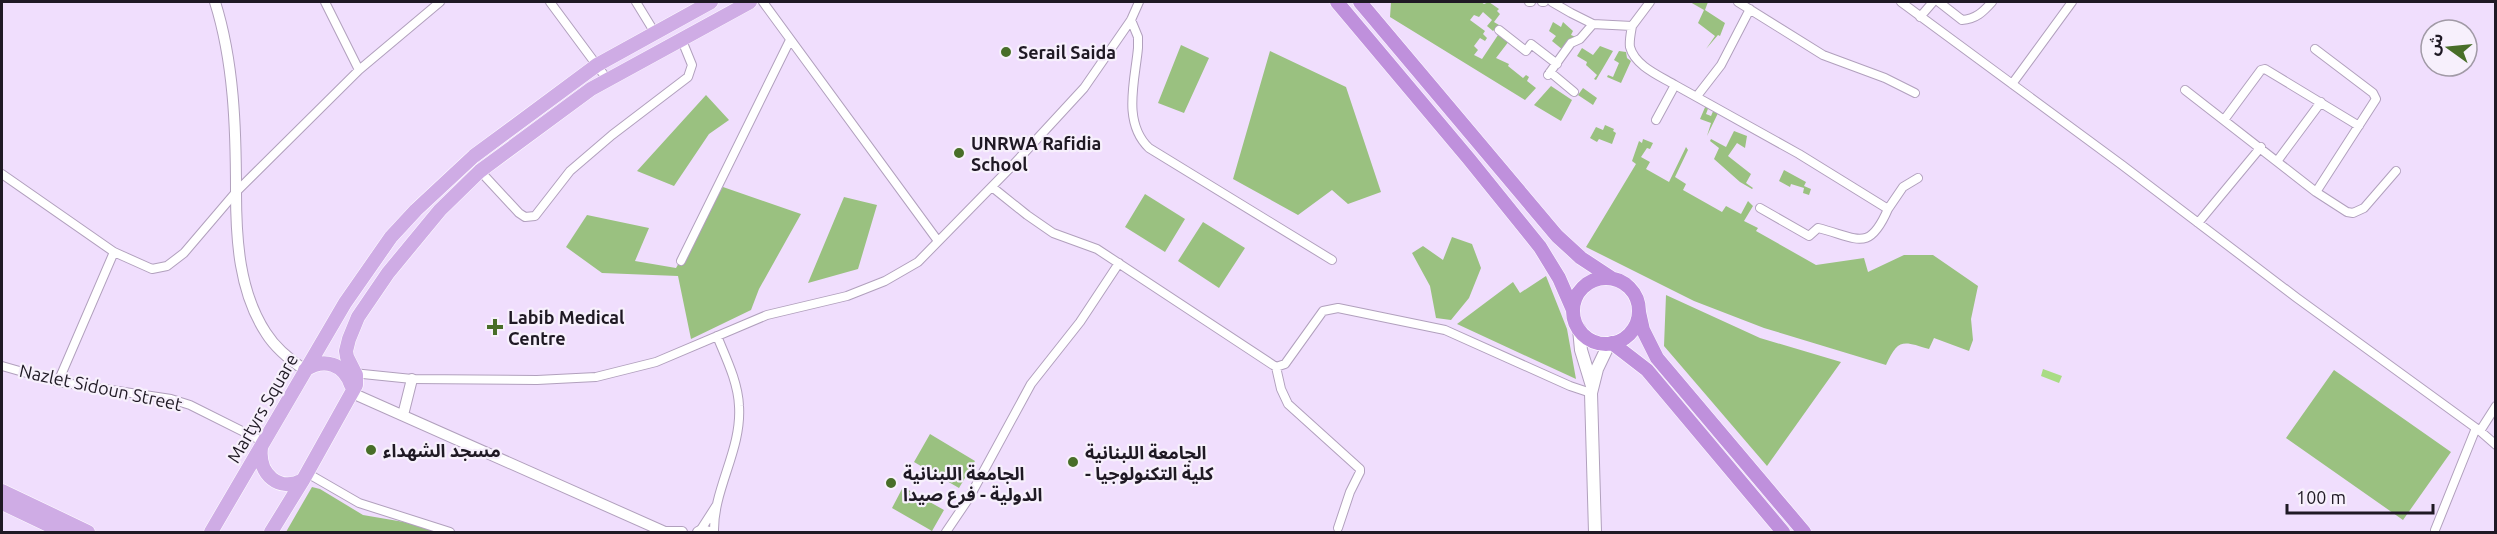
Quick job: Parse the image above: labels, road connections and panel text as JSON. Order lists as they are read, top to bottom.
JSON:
{
  "streets": {
    "main road": ["Martyrs Square"],
    "street": ["Nazlet Sidoun Street"]
  },
  "crossings": [
    ["Nazlet Sidoun Street", "Martyrs Square"]
  ],
  "places": {
    "other": [
      "Serail Saida",
      "UNRWA Rafidia School",
      "مسجد الشهداء",
      "الجامعة اللبنانية - كلية التكنولوجيا",
      "الجامعة اللبنانية الدولية - فرع صيدا"
    ],
    "health": ["Labib Medical Centre"]
  },
  "scale_bar": "100 m",
  "north": "left"
}
